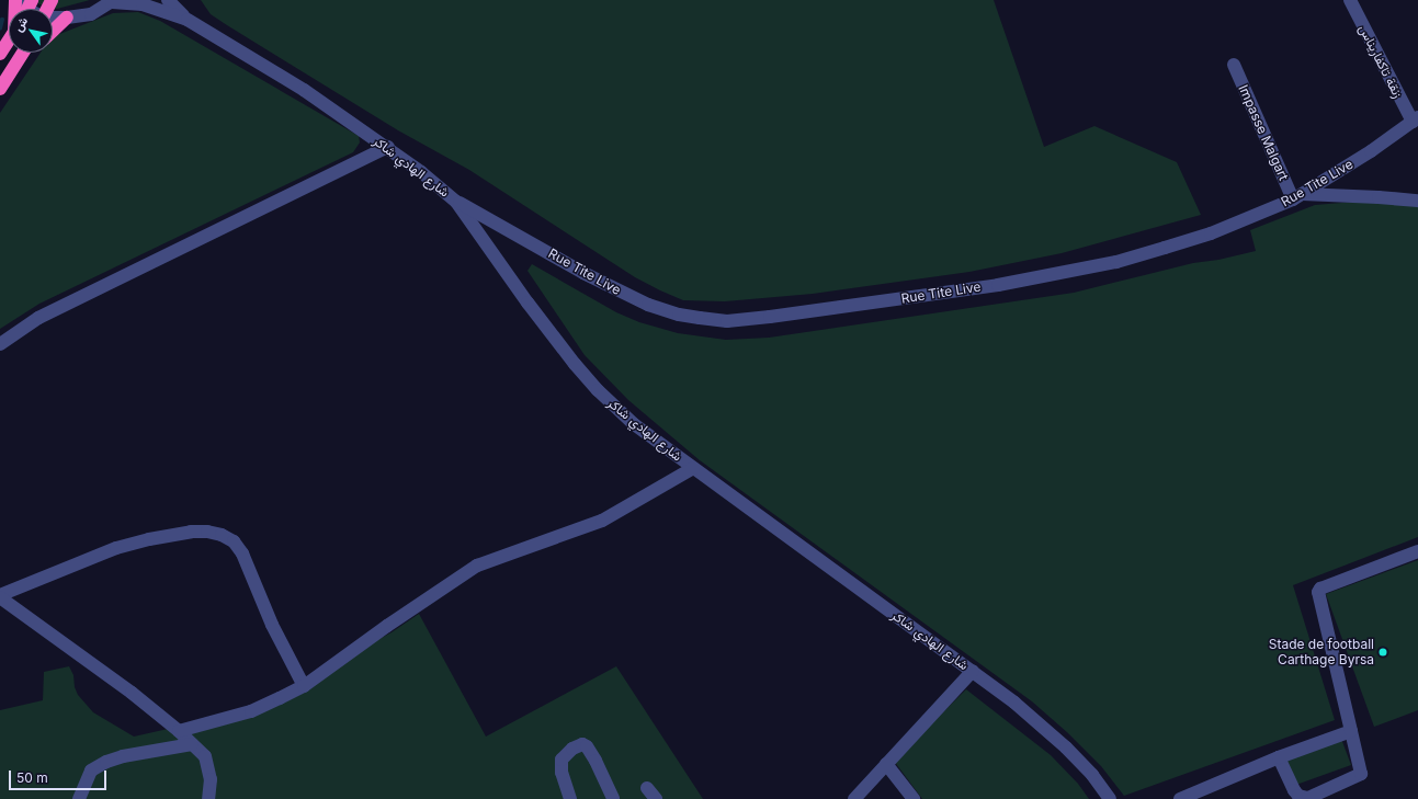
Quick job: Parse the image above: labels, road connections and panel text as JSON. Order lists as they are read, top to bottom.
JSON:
{
  "streets": {
    "street": [
      "زنقة تاكفاريناس",
      "Impasse Malgart",
      "شارع الهادي شاكر",
      "Rue Tite Live"
    ]
  },
  "crossings": [
    ["زنقة تاكفاريناس", "Rue Tite Live"],
    ["Impasse Malgart", "Rue Tite Live"],
    ["شارع الهادي شاكر", "Rue Tite Live"]
  ],
  "places": ["Stade de football Carthage Byrsa"],
  "scale_bar": "50 m",
  "north": "top left"
}
